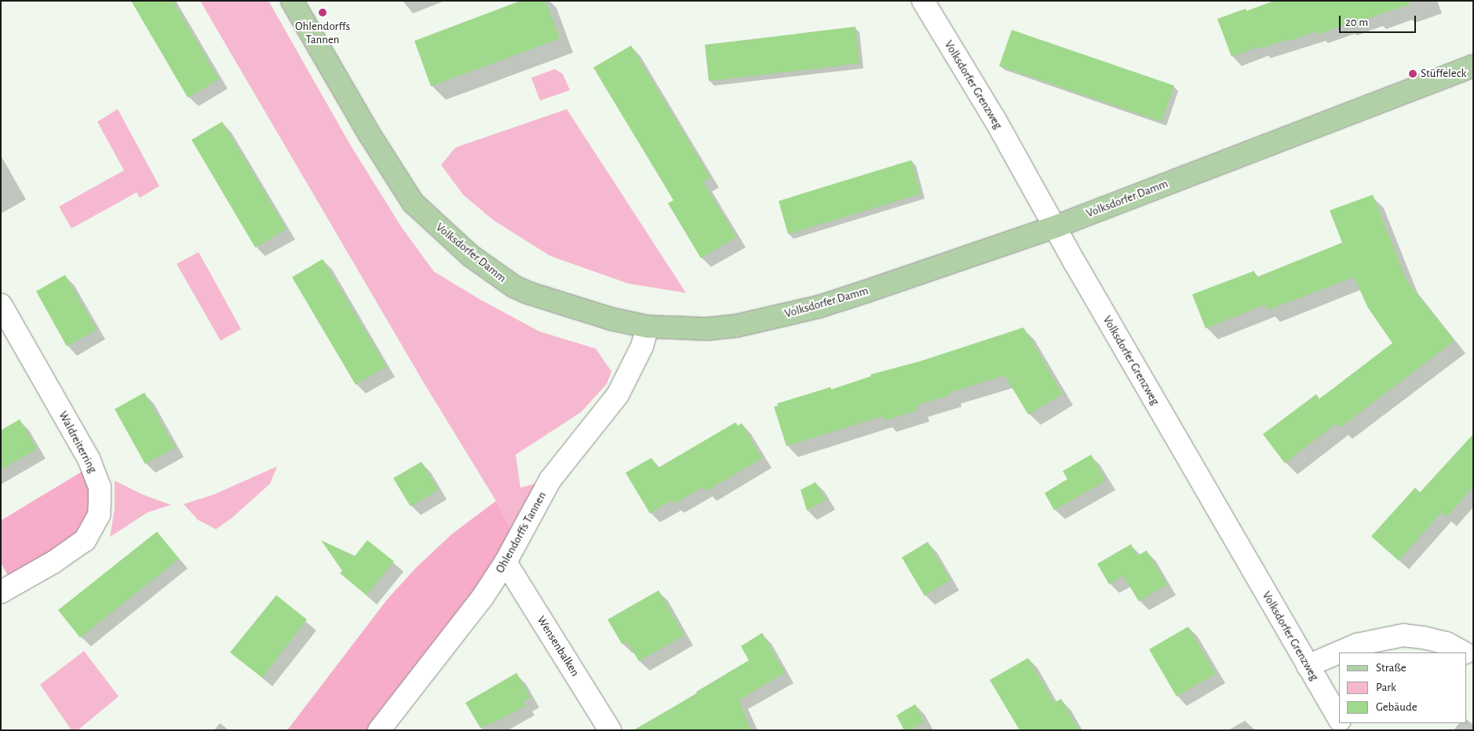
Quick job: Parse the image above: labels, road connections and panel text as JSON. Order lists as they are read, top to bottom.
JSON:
{
  "streets": {
    "main road": ["Volksdorfer Damm"],
    "street": [
      "Volksdorfer Grenzweg",
      "Waldreiterring",
      "Ohlendorffs Tannen",
      "Wensenbalken"
    ]
  },
  "crossings": [
    ["Volksdorfer Grenzweg", "Volksdorfer Damm"],
    ["Volksdorfer Damm", "Ohlendorffs Tannen"],
    ["Ohlendorffs Tannen", "Wensenbalken"]
  ],
  "places": ["Ohlendorffs Tannen", "Stüffeleck"],
  "legend": ["Straße", "Park", "Gebäude"],
  "scale_bar": "20 m"
}
